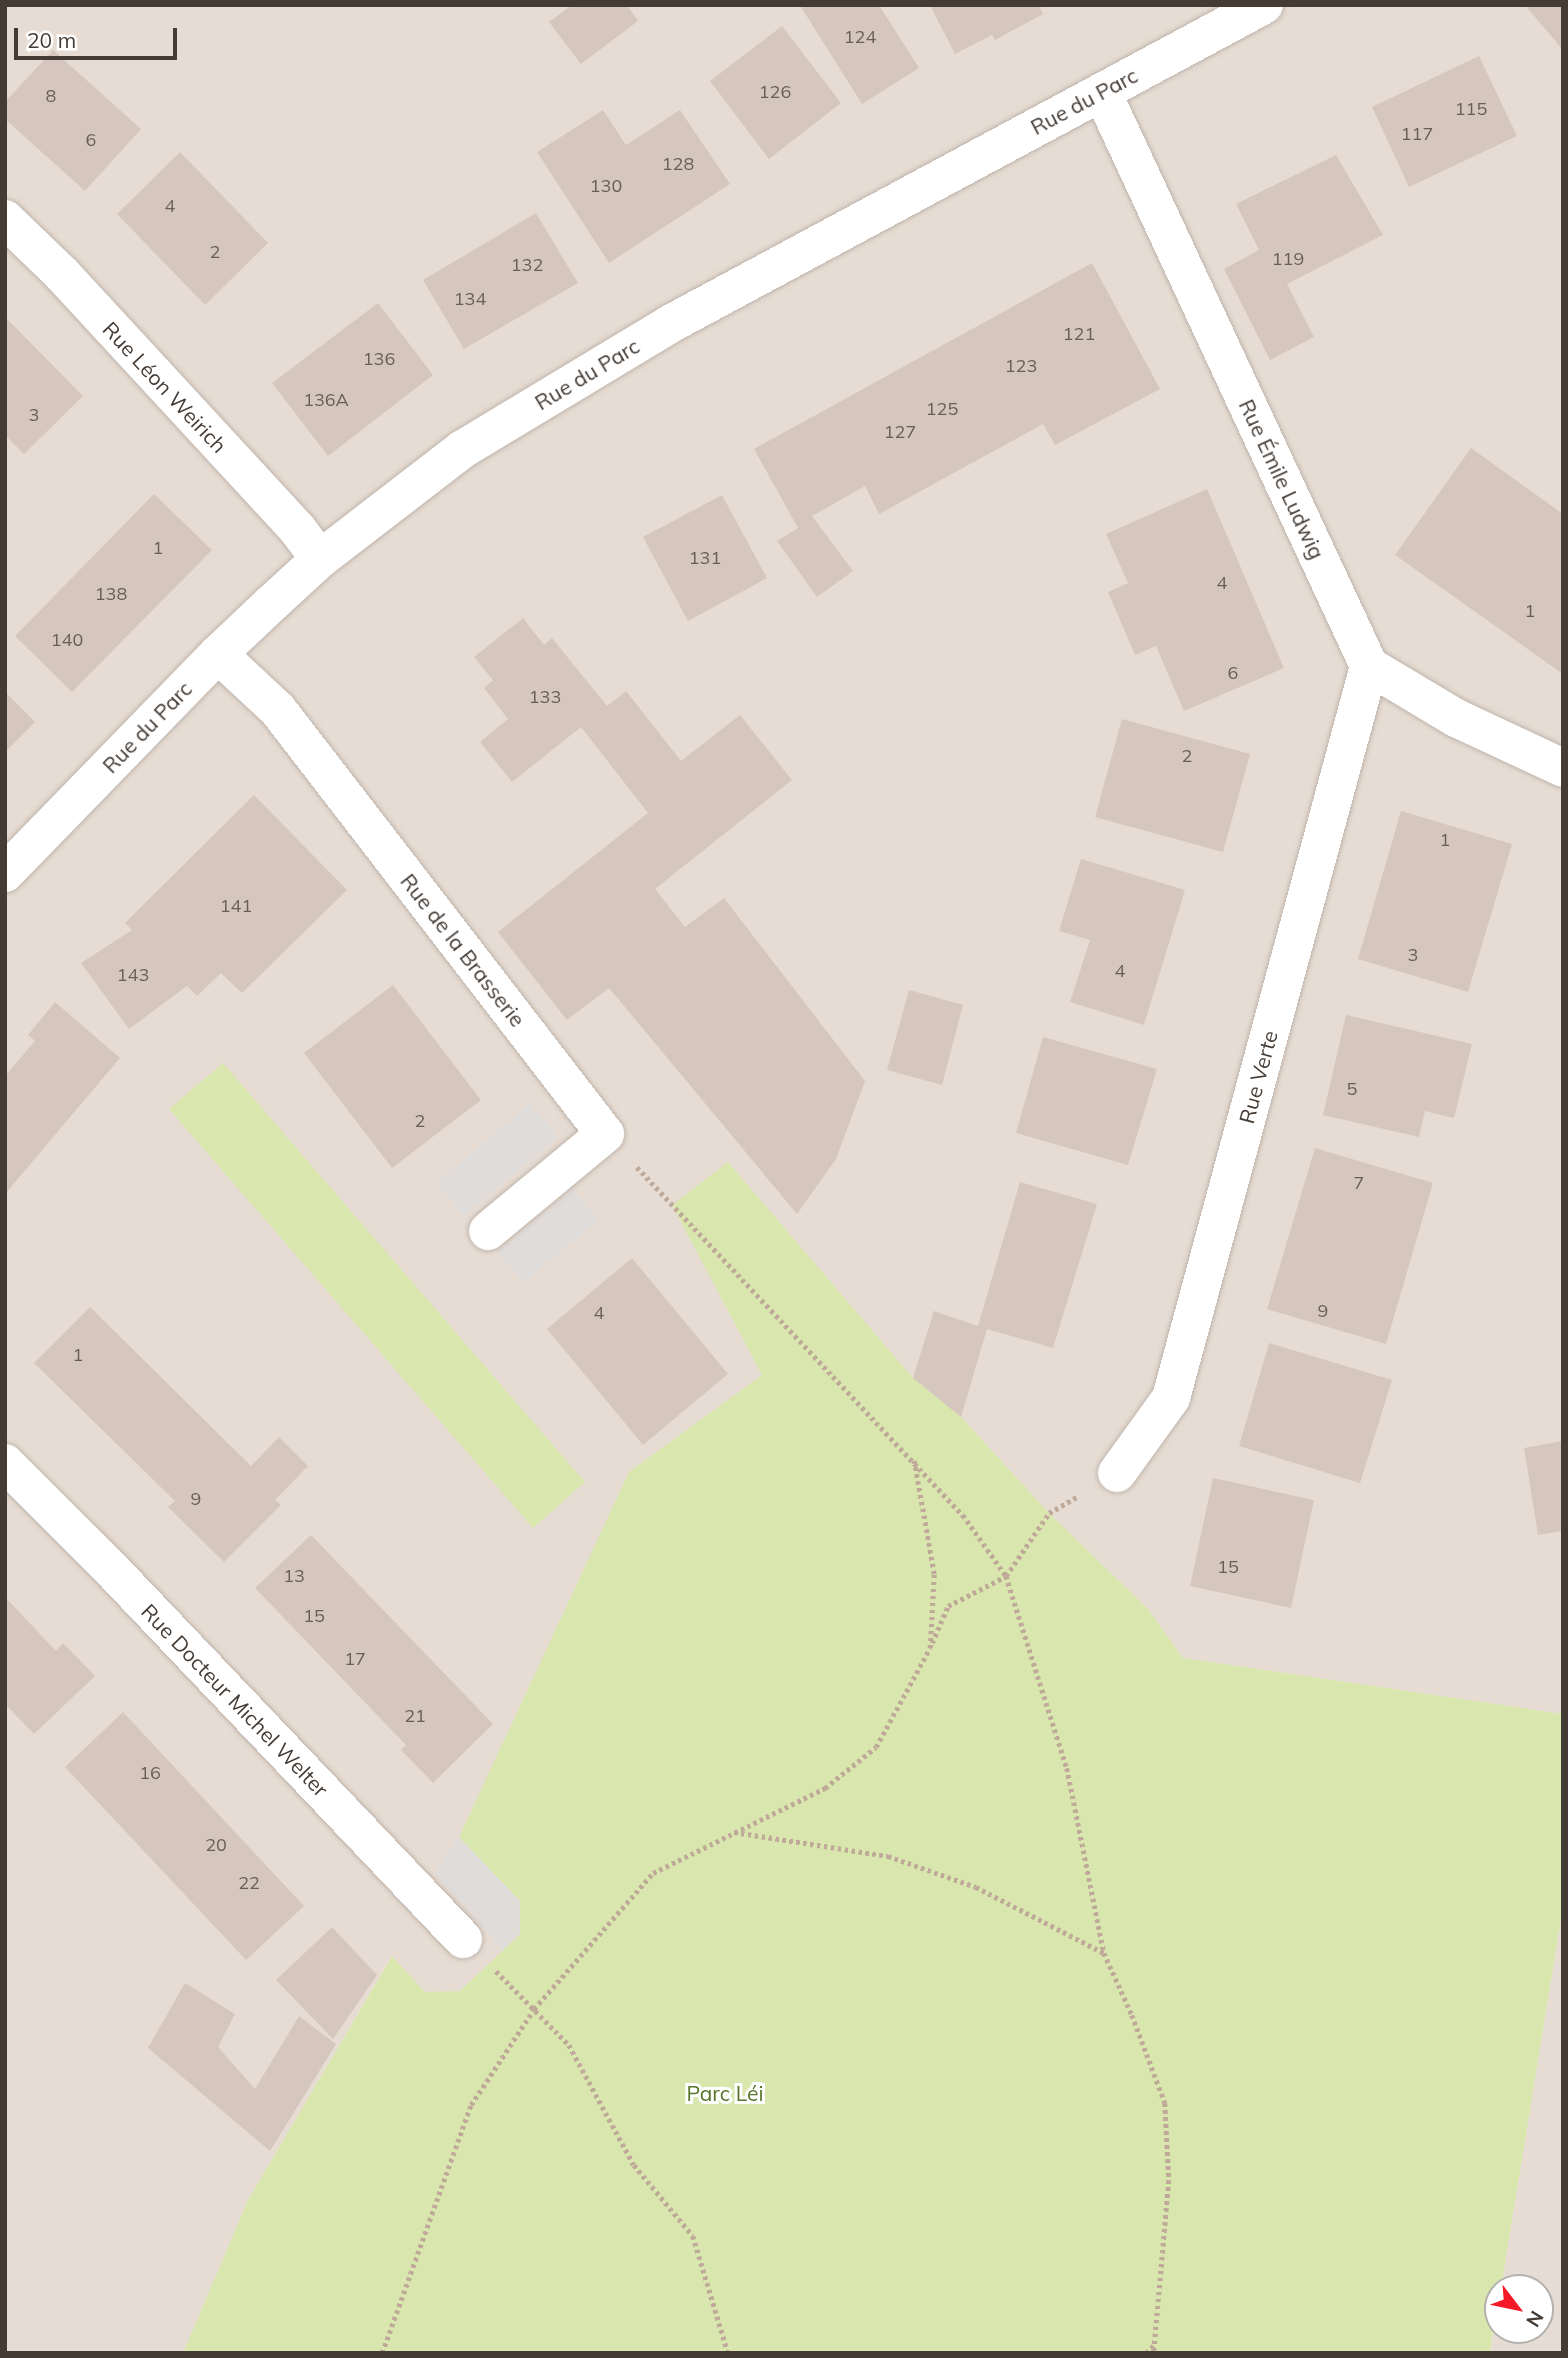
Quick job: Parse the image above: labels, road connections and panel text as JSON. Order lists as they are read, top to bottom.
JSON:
{
  "streets": {
    "street": [
      "Rue du Parc",
      "Rue Léon Weirich",
      "Rue Émile Ludwig",
      "Rue de la Brasserie",
      "Rue Verte",
      "Rue Docteur Michel Welter"
    ]
  },
  "crossings": [
    ["Rue du Parc", "Rue Léon Weirich"],
    ["Rue du Parc", "Rue Émile Ludwig"],
    ["Rue du Parc", "Rue de la Brasserie"],
    ["Rue Émile Ludwig", "Rue Verte"]
  ],
  "parks": ["Parc Léi"],
  "house_numbers": [
    "124",
    "126",
    "8",
    "115",
    "117",
    "6",
    "128",
    "130",
    "4",
    "2",
    "119",
    "132",
    "134",
    "121",
    "136",
    "123",
    "136A",
    "125",
    "3",
    "127",
    "1",
    "131",
    "4",
    "138",
    "1",
    "140",
    "6",
    "133",
    "2",
    "1",
    "141",
    "3",
    "4",
    "143",
    "5",
    "2",
    "7",
    "9",
    "4",
    "1",
    "9",
    "15",
    "13",
    "15",
    "17",
    "21",
    "16",
    "20",
    "22"
  ],
  "scale_bar": "20 m",
  "north": "bottom right"
}
